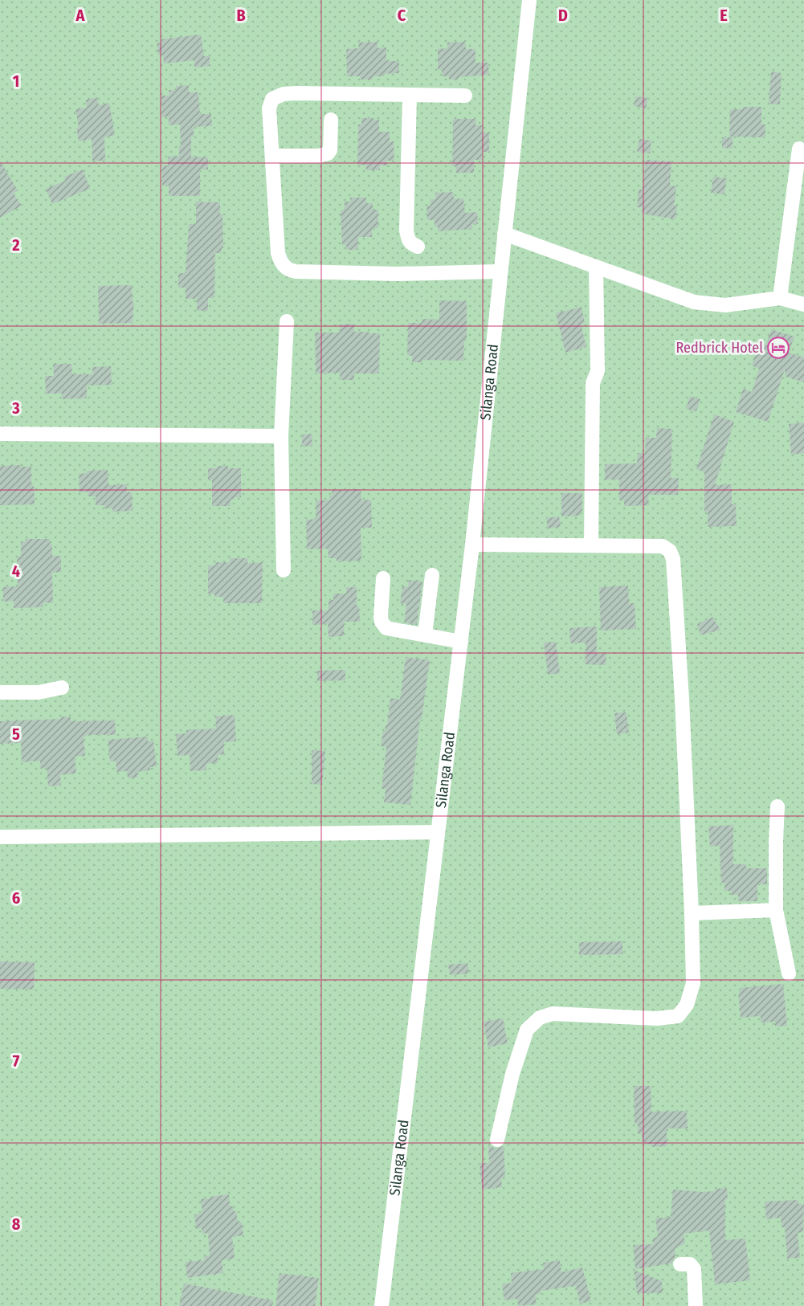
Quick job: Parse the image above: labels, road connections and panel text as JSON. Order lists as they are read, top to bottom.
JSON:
{
  "streets": {
    "street": ["Silanga Road"]
  },
  "places": {
    "hotel": ["Redbrick Hotel"]
  },
  "grid": {
    "columns": [
      "A",
      "B",
      "C",
      "D",
      "E"
    ],
    "rows": [
      "1",
      "2",
      "3",
      "4",
      "5",
      "6",
      "7",
      "8"
    ]
  }
}
